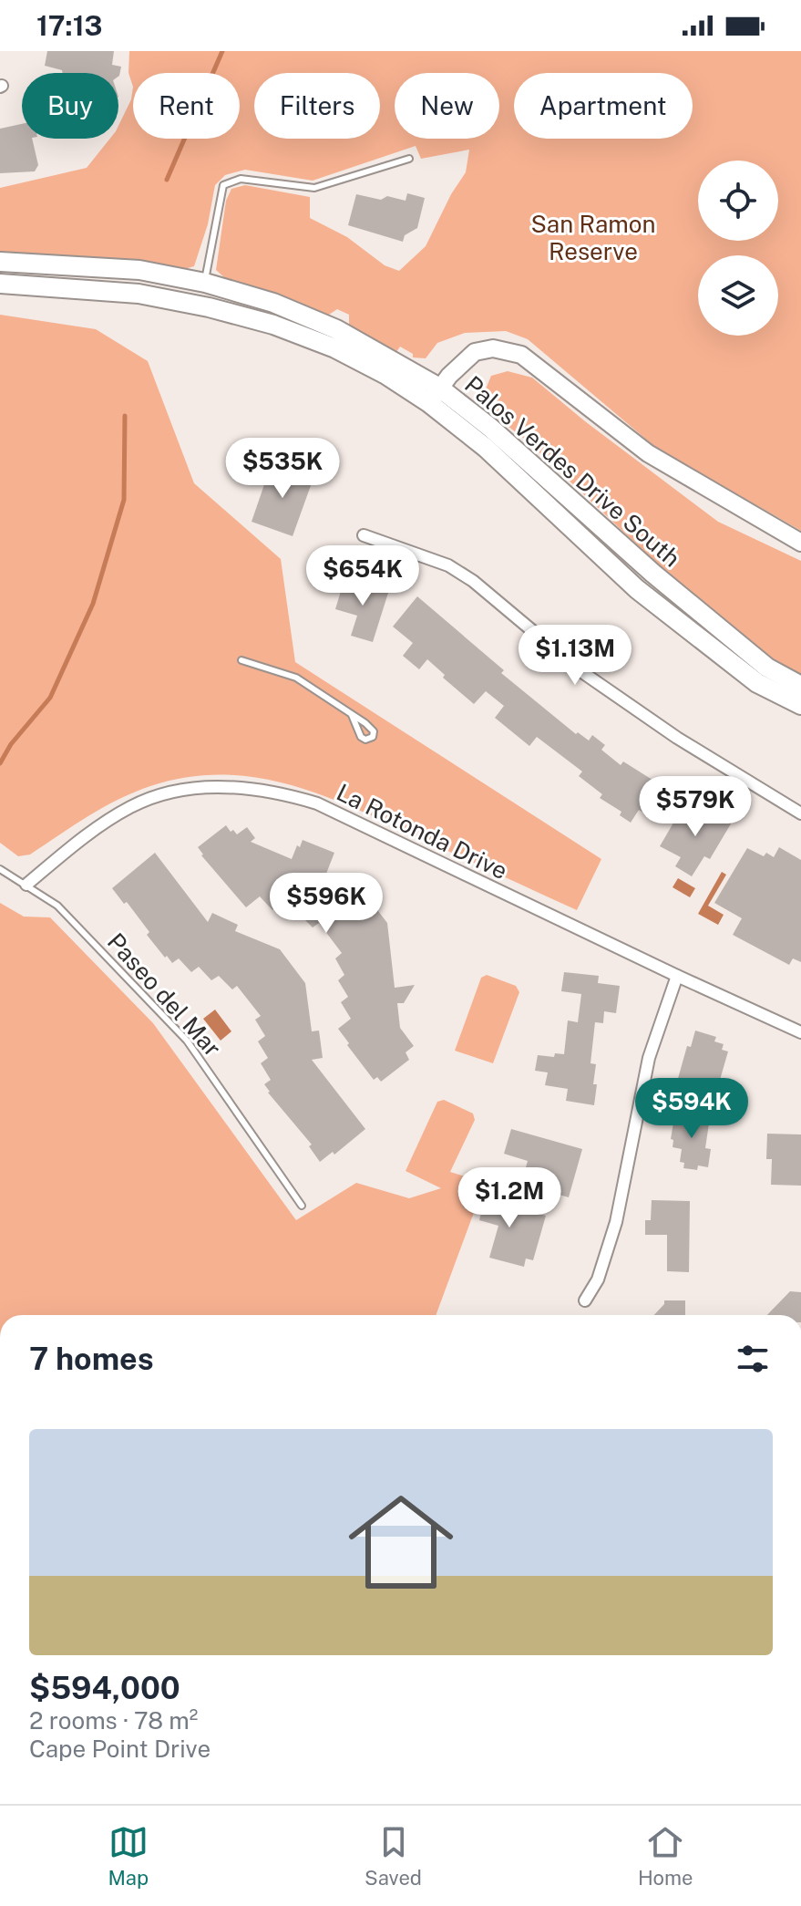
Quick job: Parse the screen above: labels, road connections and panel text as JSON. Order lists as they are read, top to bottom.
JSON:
{
  "streets": {
    "main road": ["Palos Verdes Drive South"],
    "street": ["La Rotonda Drive"],
    "lane": ["Paseo del Mar"]
  },
  "crossings": [
    ["La Rotonda Drive", "Paseo del Mar"]
  ],
  "parks": ["San Ramon Reserve"],
  "page": {
    "status": "17:13",
    "chip": [
      "Buy",
      "Rent",
      "Filters",
      "New",
      "Apartment"
    ],
    "price": [
      "$535K",
      "$654K",
      "$1.13M",
      "$579K",
      "$596K",
      "$594K",
      "$1.2M"
    ],
    "heading": "7 homes",
    "list": [
      {
        "name": "$594,000",
        "note": "2 rooms · 78 m² · Cape Point Drive"
      }
    ],
    "tabs": ["Map", "Saved", "Home"]
  }
}
